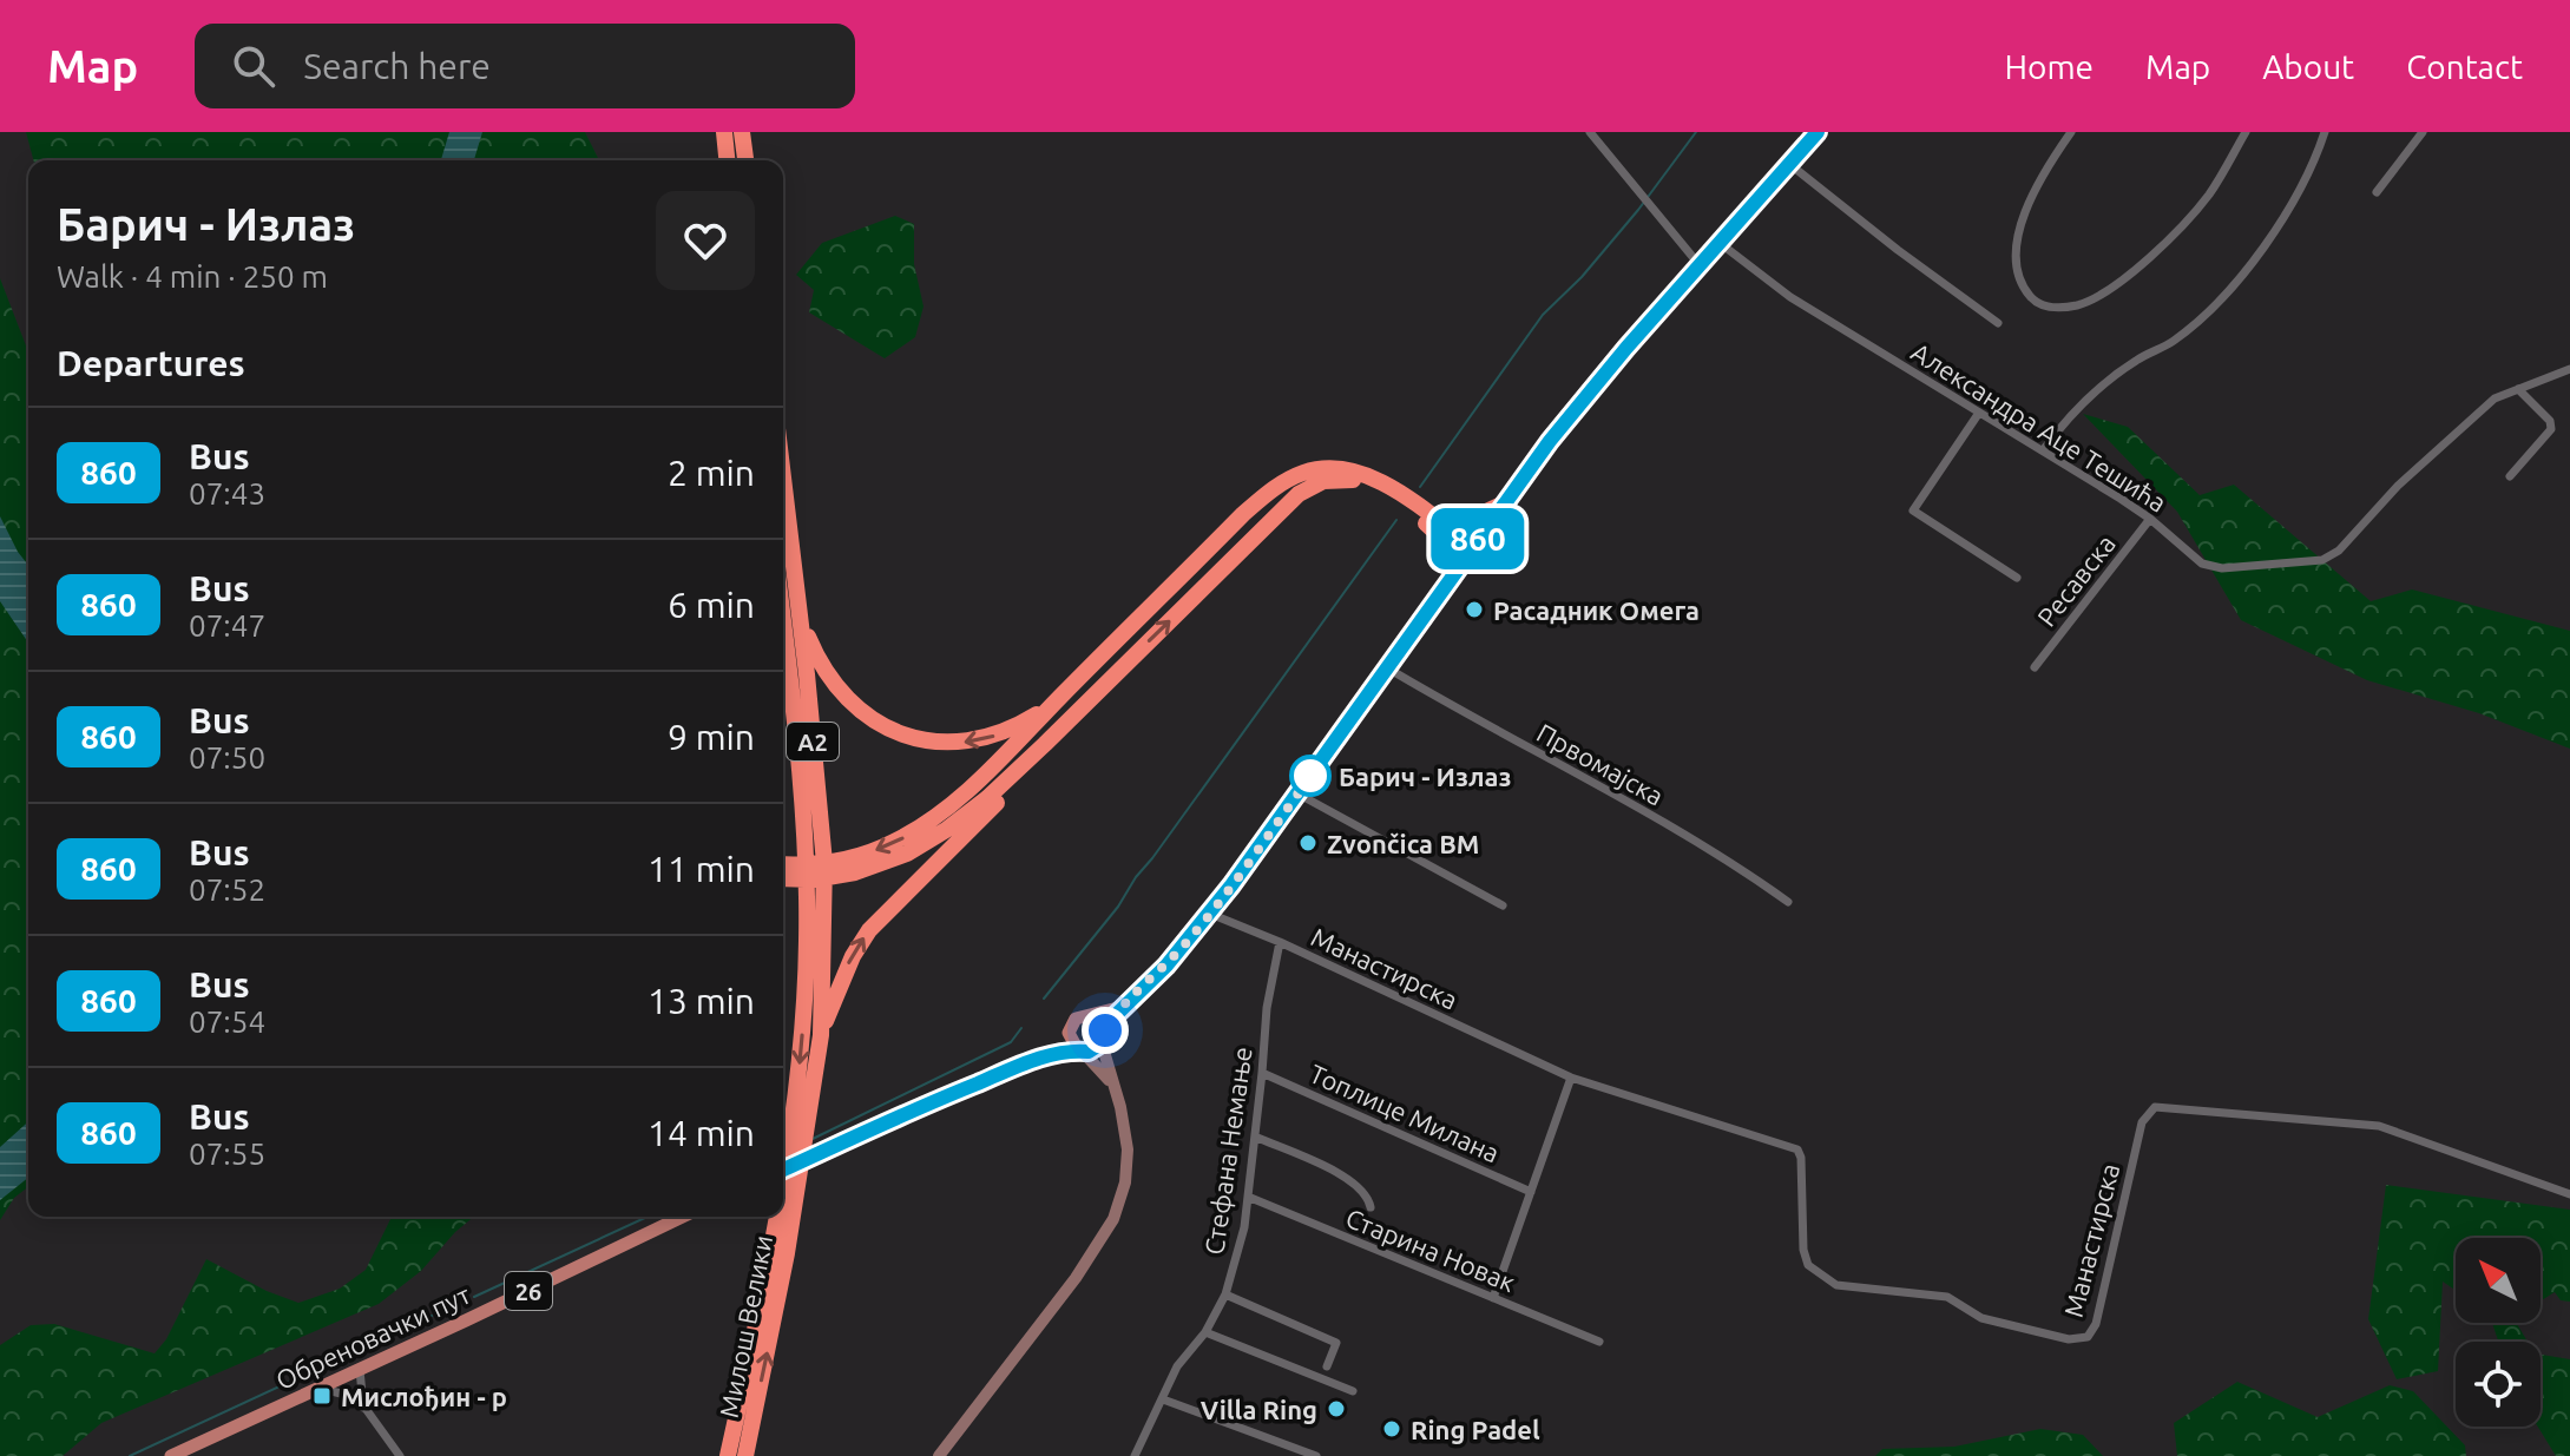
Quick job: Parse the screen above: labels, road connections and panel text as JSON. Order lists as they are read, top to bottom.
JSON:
{
  "streets": {
    "highway": ["A2", "Милош Велики"],
    "main road": ["26", "Обреновачки пут"],
    "street": [
      "Александра Аце Тешића",
      "Ресавска",
      "Првомајска",
      "Манастирска",
      "Топлице Милана",
      "Стефана Немање",
      "Старина Новак"
    ]
  },
  "crossings": [
    ["Александра Аце Тешића", "Ресавска"],
    ["Манастирска", "Стефана Немање"],
    ["Топлице Милана", "Стефана Немање"],
    ["Стефана Немање", "Старина Новак"]
  ],
  "places": {
    "other": [
      "Расадник Омега",
      "Барич - Излаз",
      "Zvončica BM",
      "Villa Ring",
      "Ring Padel"
    ],
    "transit": ["Мислођин - р"]
  },
  "lines": ["bus line 860"],
  "north": "top left",
  "page": {
    "header": "Map",
    "search": "Search here",
    "nav": [
      "Home",
      "Map",
      "About",
      "Contact"
    ],
    "on_map": "860",
    "heading": [
      ["Барич - Излаз", "Walk · 4 min · 250 m"],
      "Departures"
    ],
    "list": [
      {
        "mark": "860",
        "name": "Bus",
        "note": "07:43",
        "value": "2 min"
      },
      {
        "mark": "860",
        "name": "Bus",
        "note": "07:47",
        "value": "6 min"
      },
      {
        "mark": "860",
        "name": "Bus",
        "note": "07:50",
        "value": "9 min"
      },
      {
        "mark": "860",
        "name": "Bus",
        "note": "07:52",
        "value": "11 min"
      },
      {
        "mark": "860",
        "name": "Bus",
        "note": "07:54",
        "value": "13 min"
      },
      {
        "mark": "860",
        "name": "Bus",
        "note": "07:55",
        "value": "14 min"
      }
    ]
  }
}
